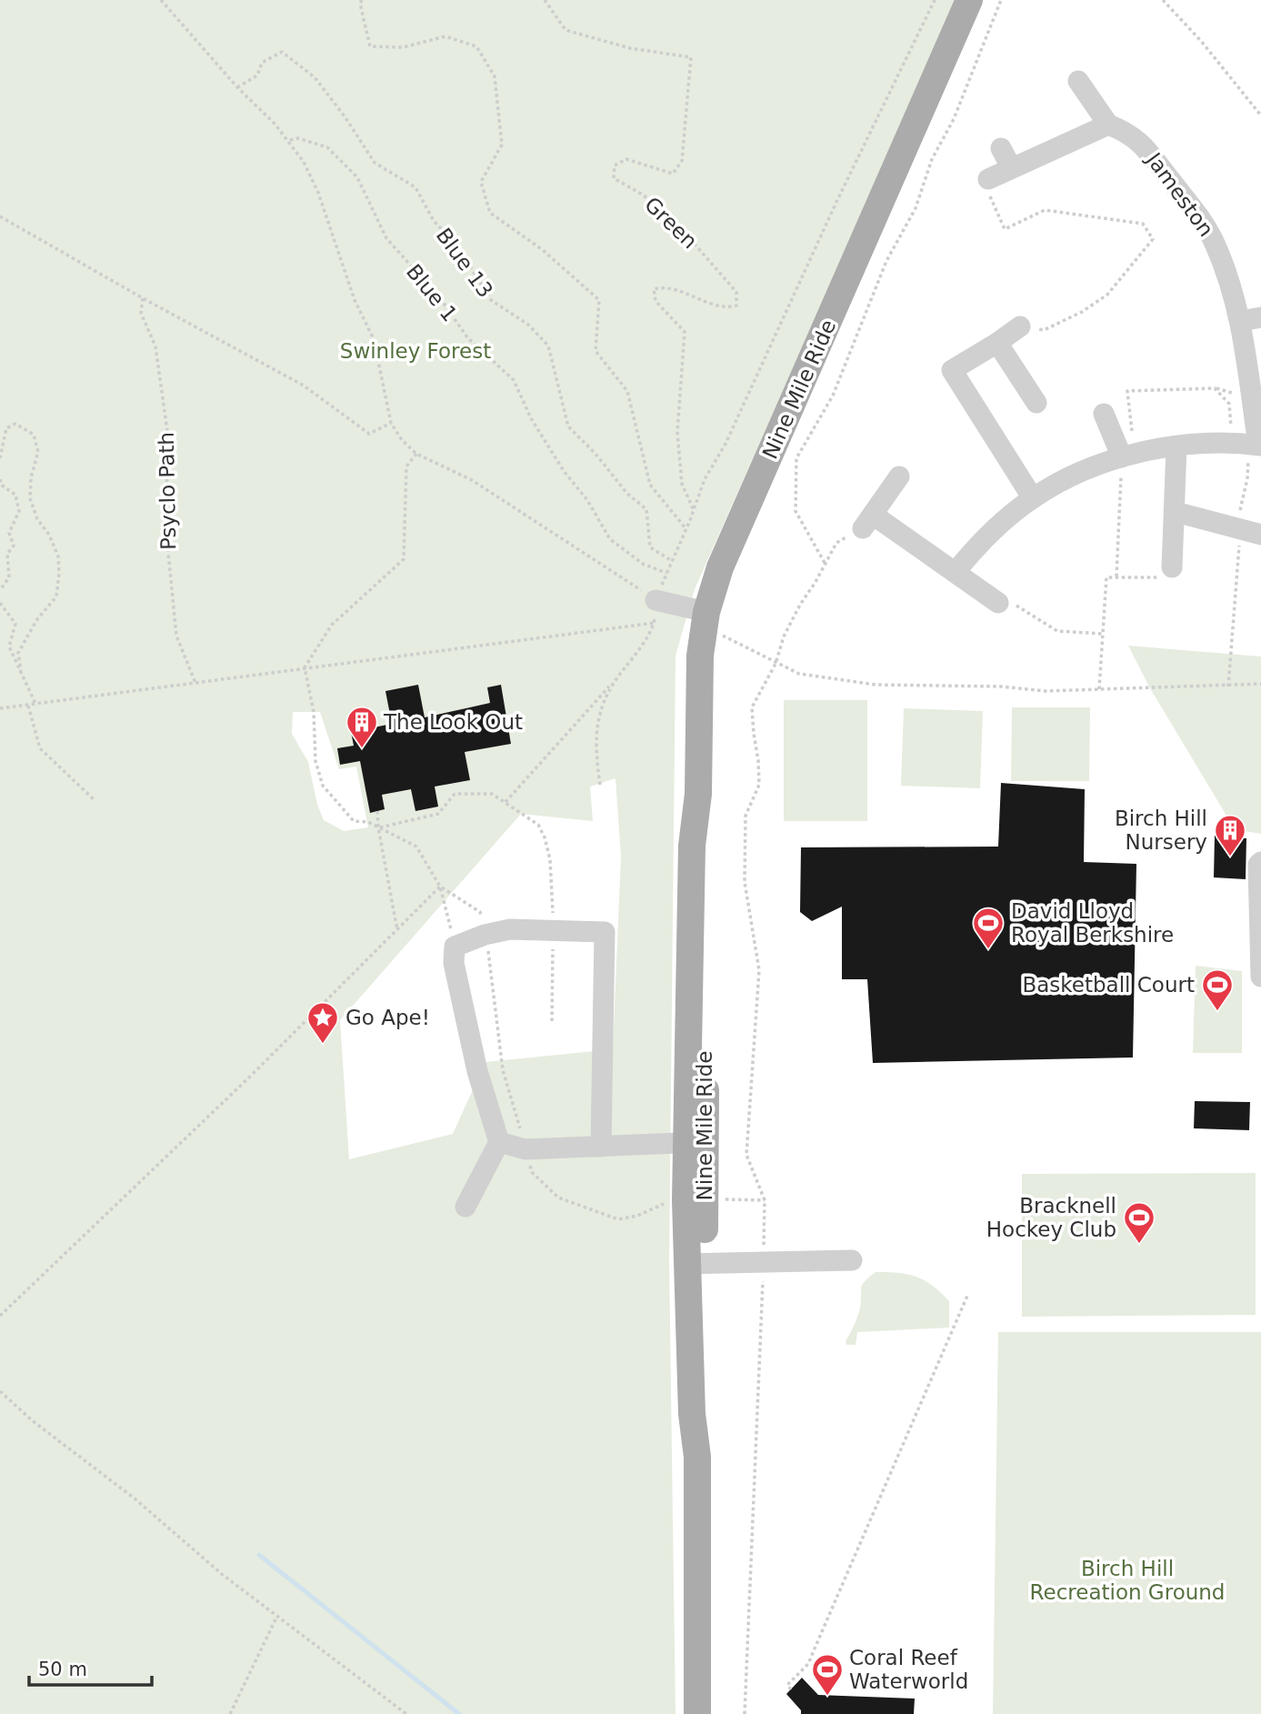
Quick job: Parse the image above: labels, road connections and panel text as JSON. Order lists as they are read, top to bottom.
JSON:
{
  "streets": {
    "main road": ["Nine Mile Ride"],
    "street": ["Jameston"],
    "path": [
      "Green",
      "Blue 13",
      "Blue 1",
      "Psyclo Path"
    ]
  },
  "parks": ["Swinley Forest", "Birch Hill Recreation Ground"],
  "places": {
    "building": ["The Look Out", "Birch Hill Nursery"],
    "sports": [
      "David Lloyd Royal Berkshire",
      "Basketball Court",
      "Bracknell Hockey Club",
      "Coral Reef Waterworld"
    ],
    "place": ["Go Ape!"]
  },
  "scale_bar": "50 m"
}
